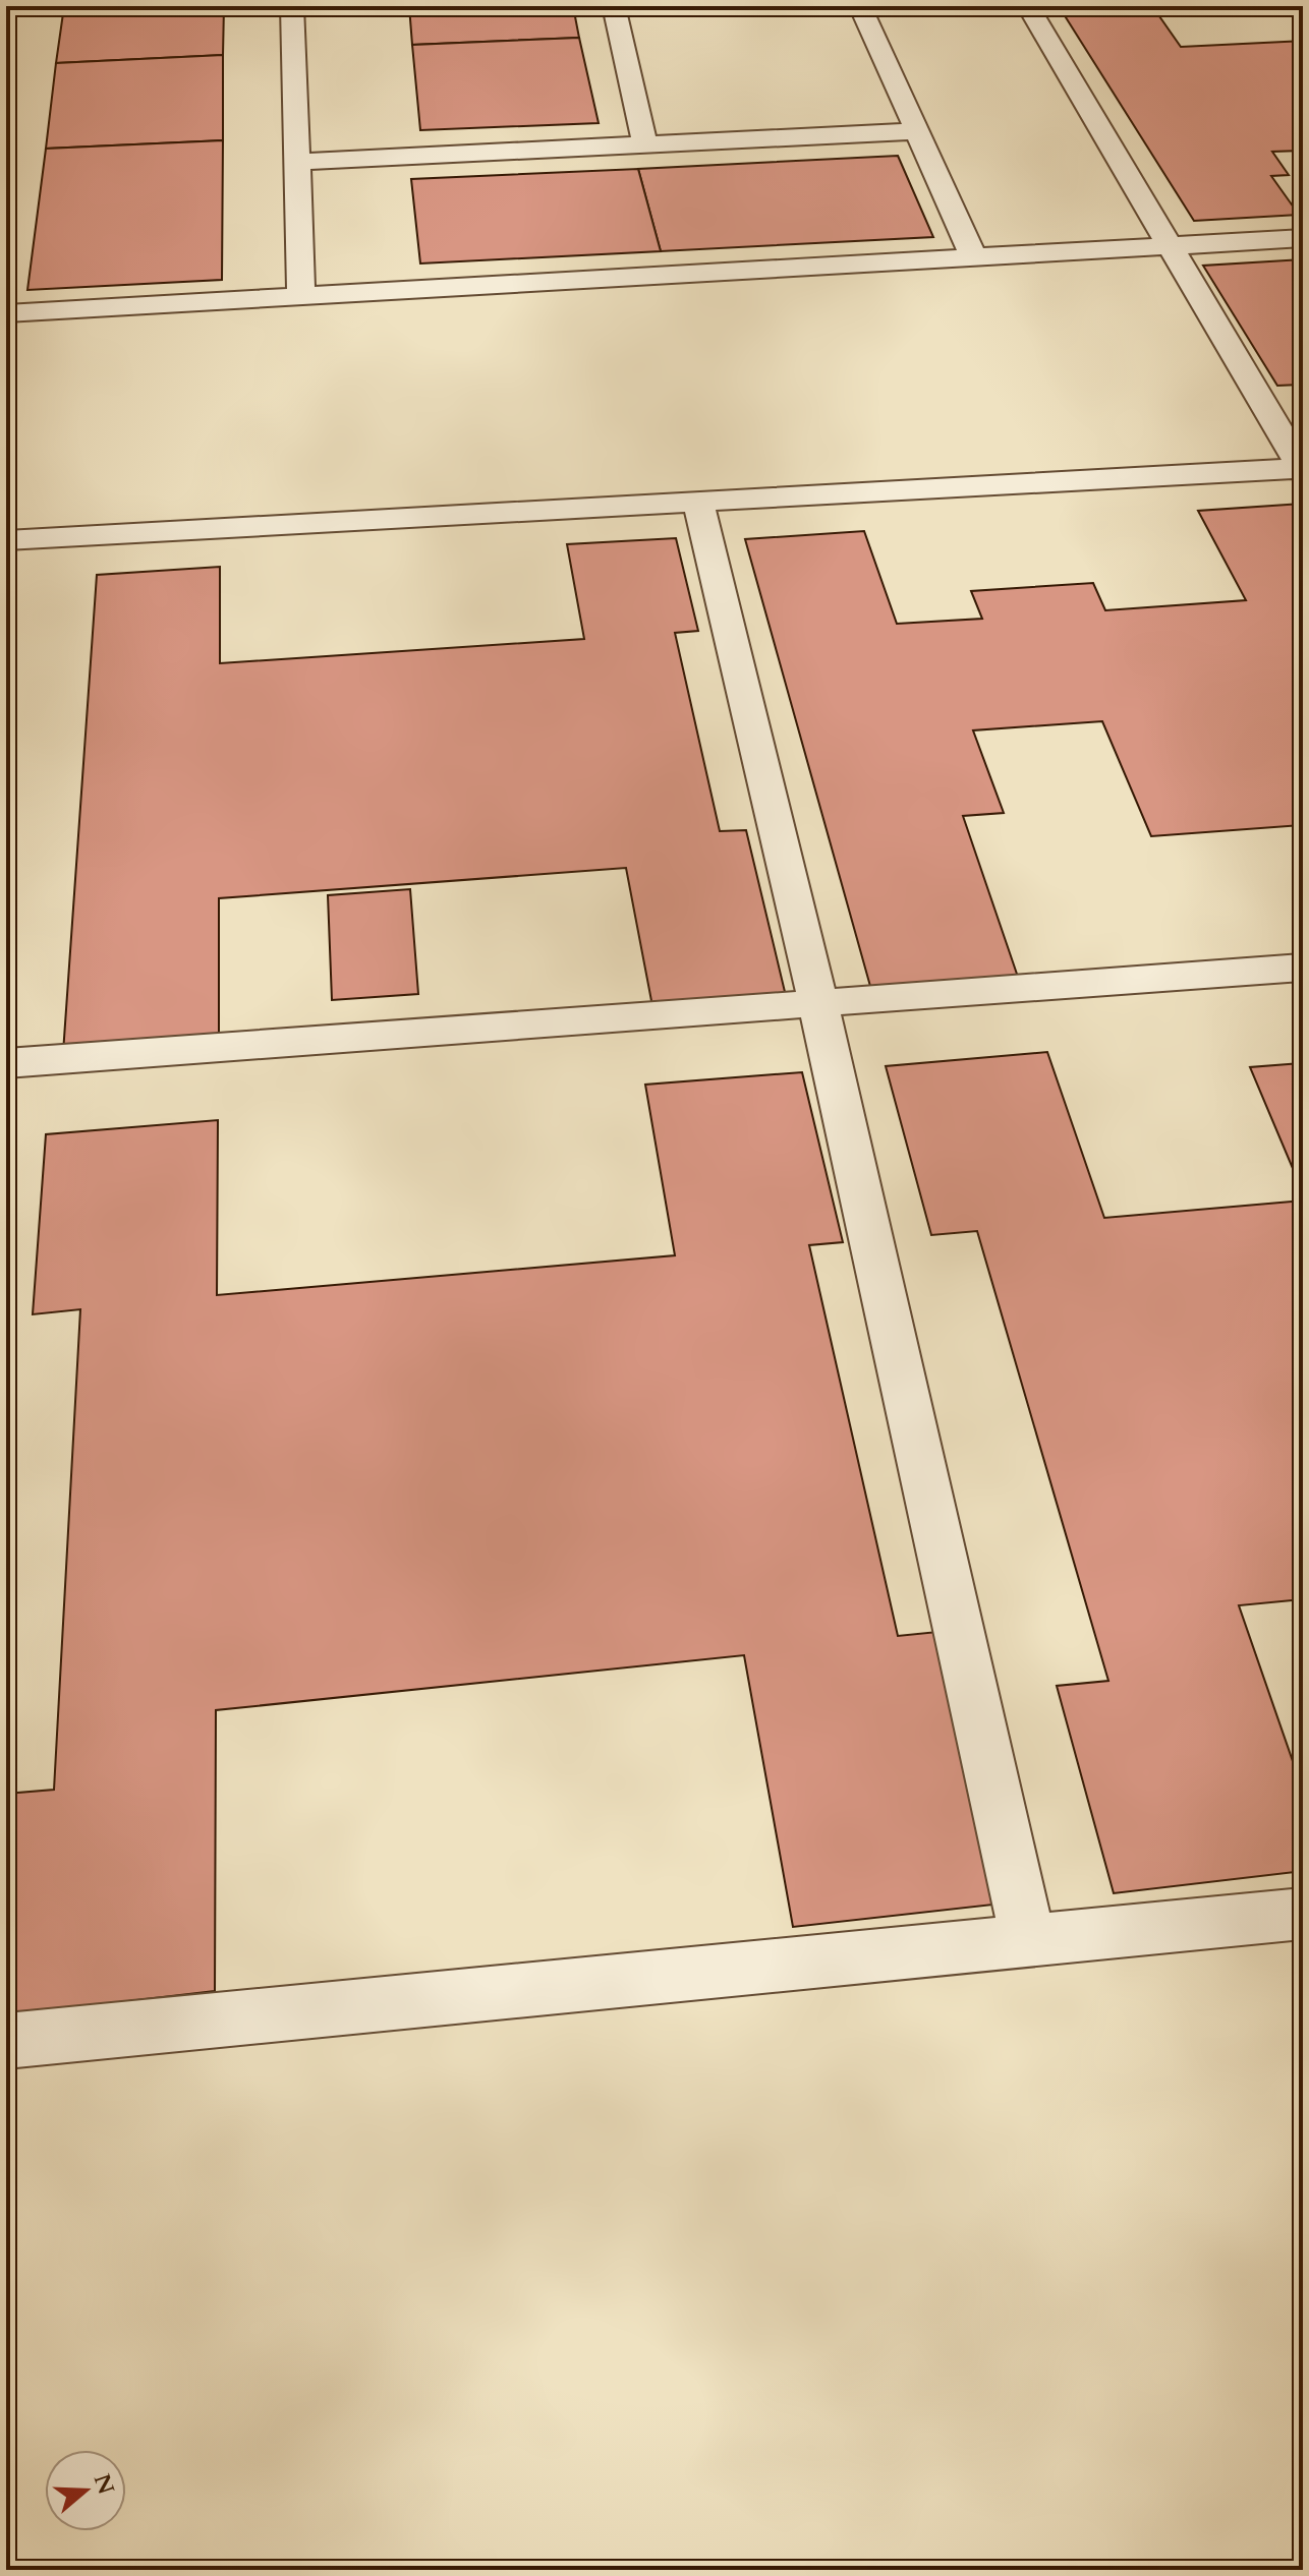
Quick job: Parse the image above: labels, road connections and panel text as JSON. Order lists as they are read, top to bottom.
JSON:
{
  "north": "right"
}
